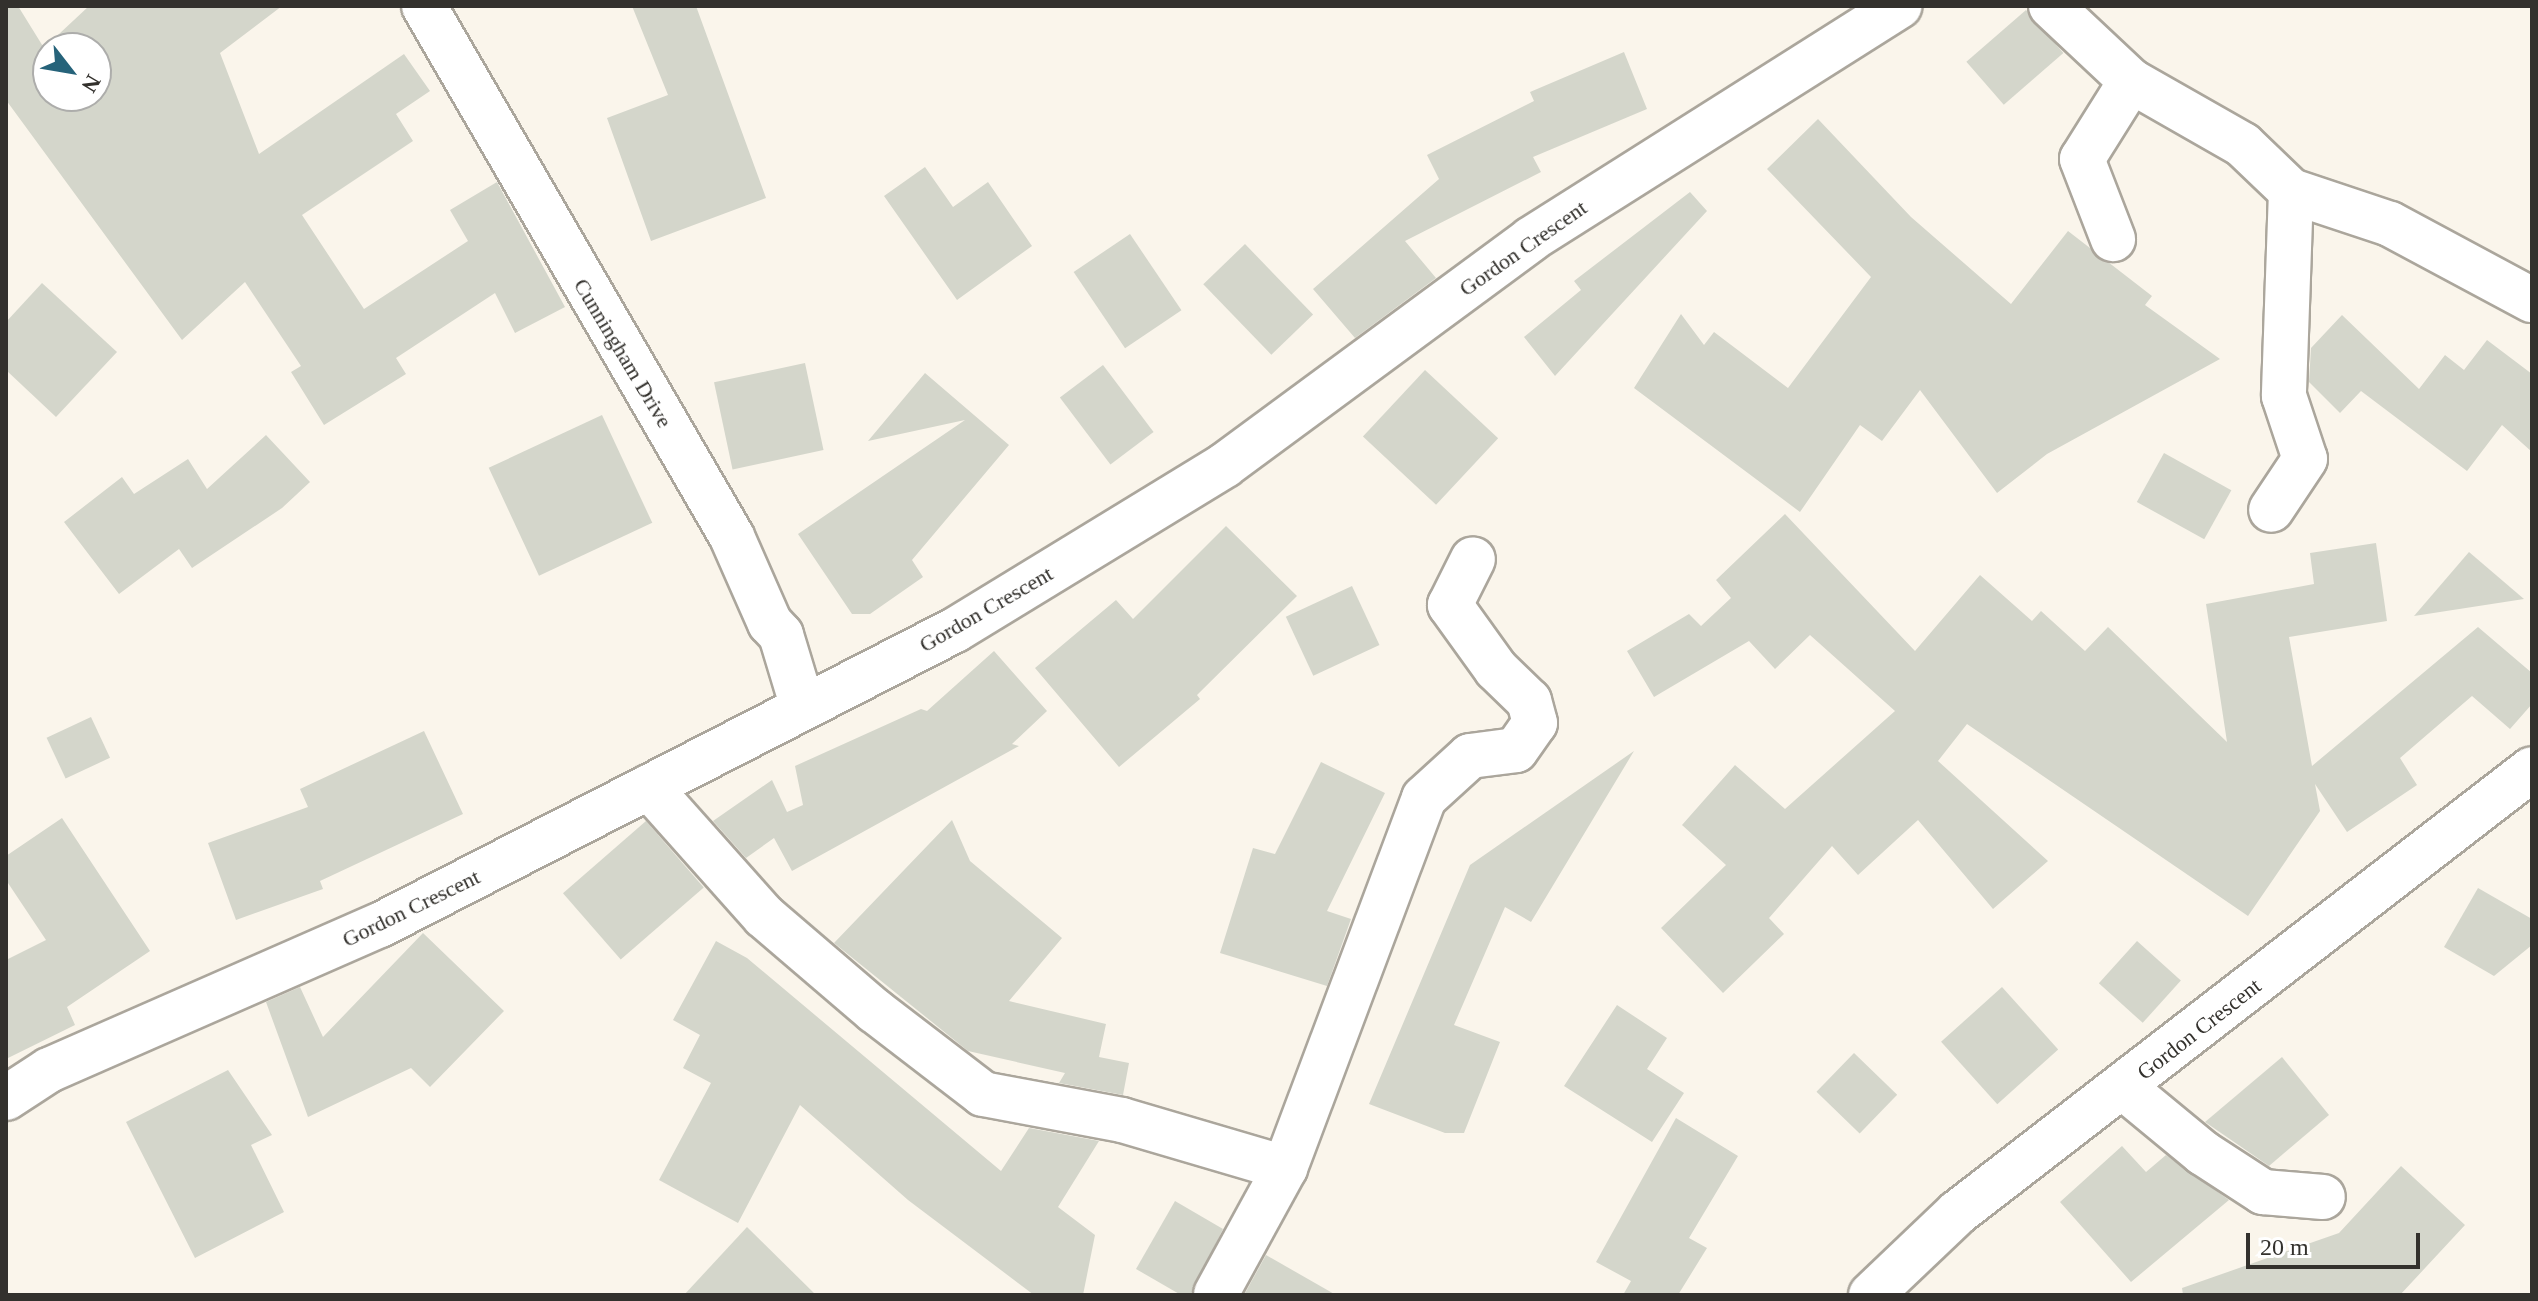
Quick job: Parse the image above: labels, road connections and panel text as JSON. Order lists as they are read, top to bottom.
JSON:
{
  "streets": {
    "street": ["Gordon Crescent", "Cunningham Drive"]
  },
  "crossings": [
    ["Gordon Crescent", "Cunningham Drive"]
  ],
  "scale_bar": "20 m",
  "north": "bottom right"
}
